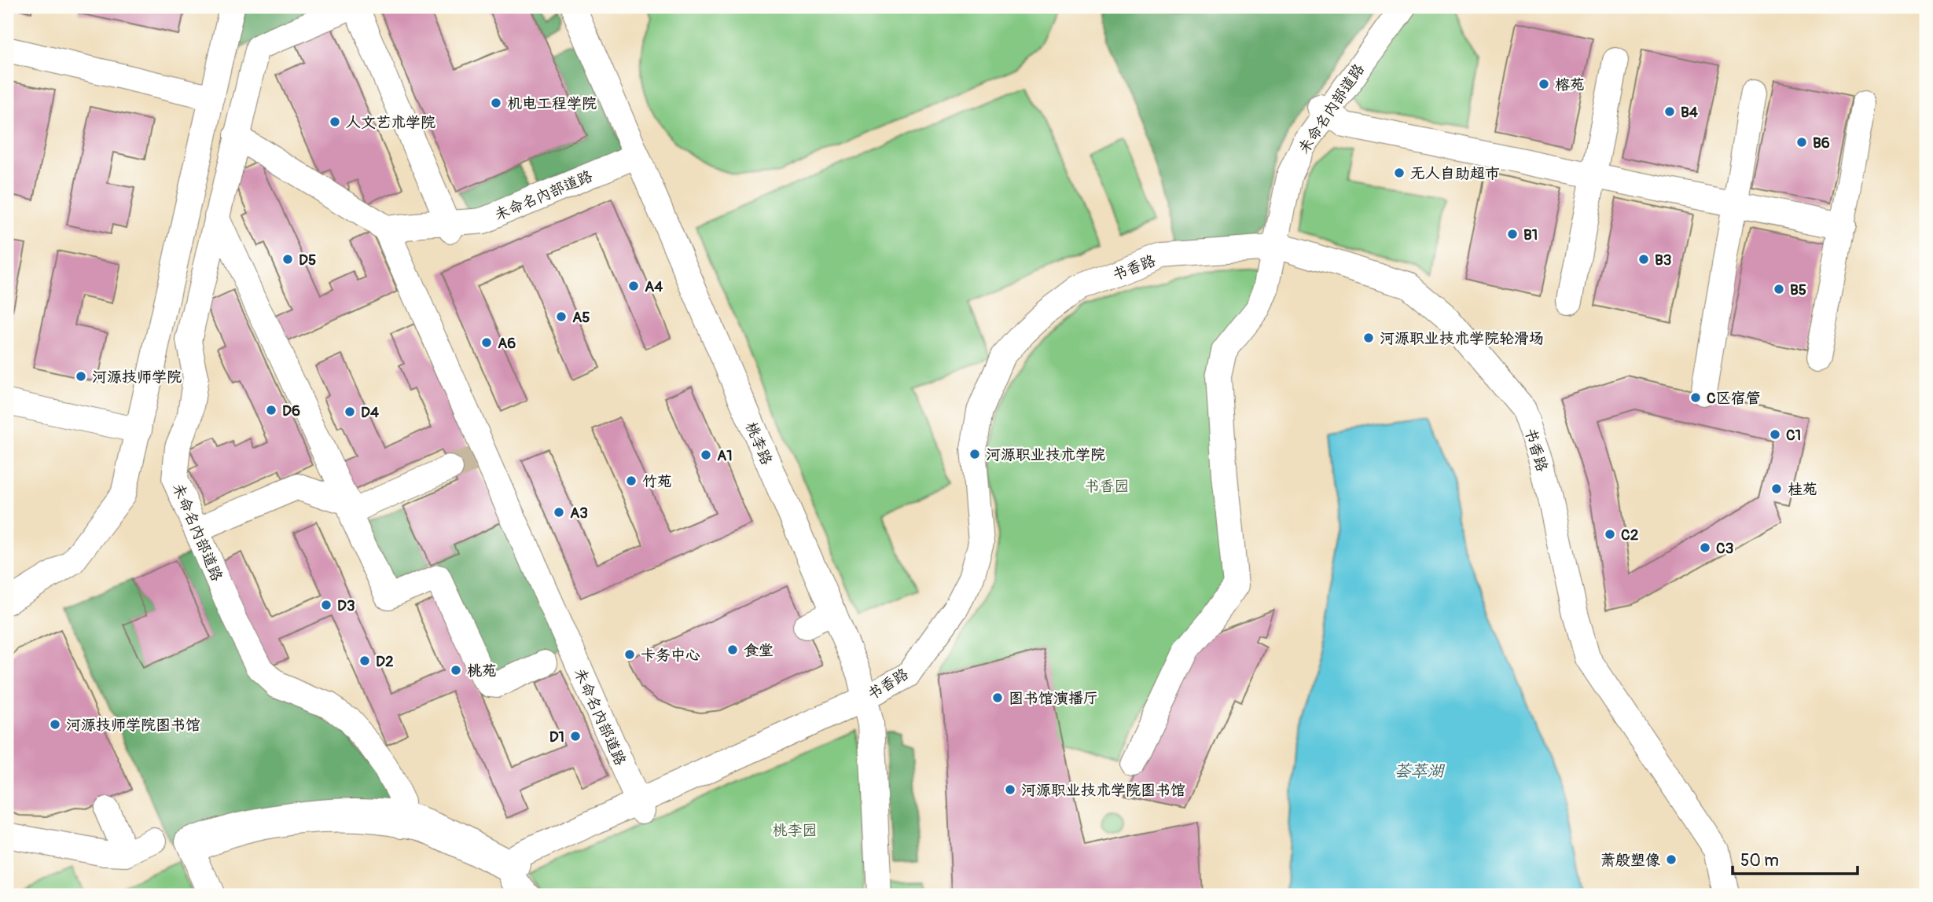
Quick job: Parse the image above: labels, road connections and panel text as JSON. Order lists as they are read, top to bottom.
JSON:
{
  "streets": {
    "street": ["未命名内部道路", "书香路", "桃李路"]
  },
  "crossings": [
    ["未命名内部道路", "书香路"],
    ["未命名内部道路", "桃李路"],
    ["书香路", "桃李路"]
  ],
  "water": ["荟萃湖"],
  "parks": ["书香园", "桃李园"],
  "places": [
    "榕苑",
    "机电工程学院",
    "B4",
    "人文艺术学院",
    "B6",
    "无人自助超市",
    "B1",
    "D5",
    "B3",
    "A4",
    "B5",
    "A5",
    "河源职业技术学院轮滑场",
    "A6",
    "河源技师学院",
    "C区宿管",
    "D6",
    "D4",
    "C1",
    "河源职业技术学院",
    "A1",
    "竹苑",
    "桂苑",
    "A3",
    "C2",
    "C3",
    "D3",
    "食堂",
    "卡务中心",
    "D2",
    "桃苑",
    "图书馆演播厅",
    "河源技师学院图书馆",
    "D1",
    "河源职业技术学院图书馆",
    "萧殷塑像"
  ],
  "scale_bar": "50 m"
}
